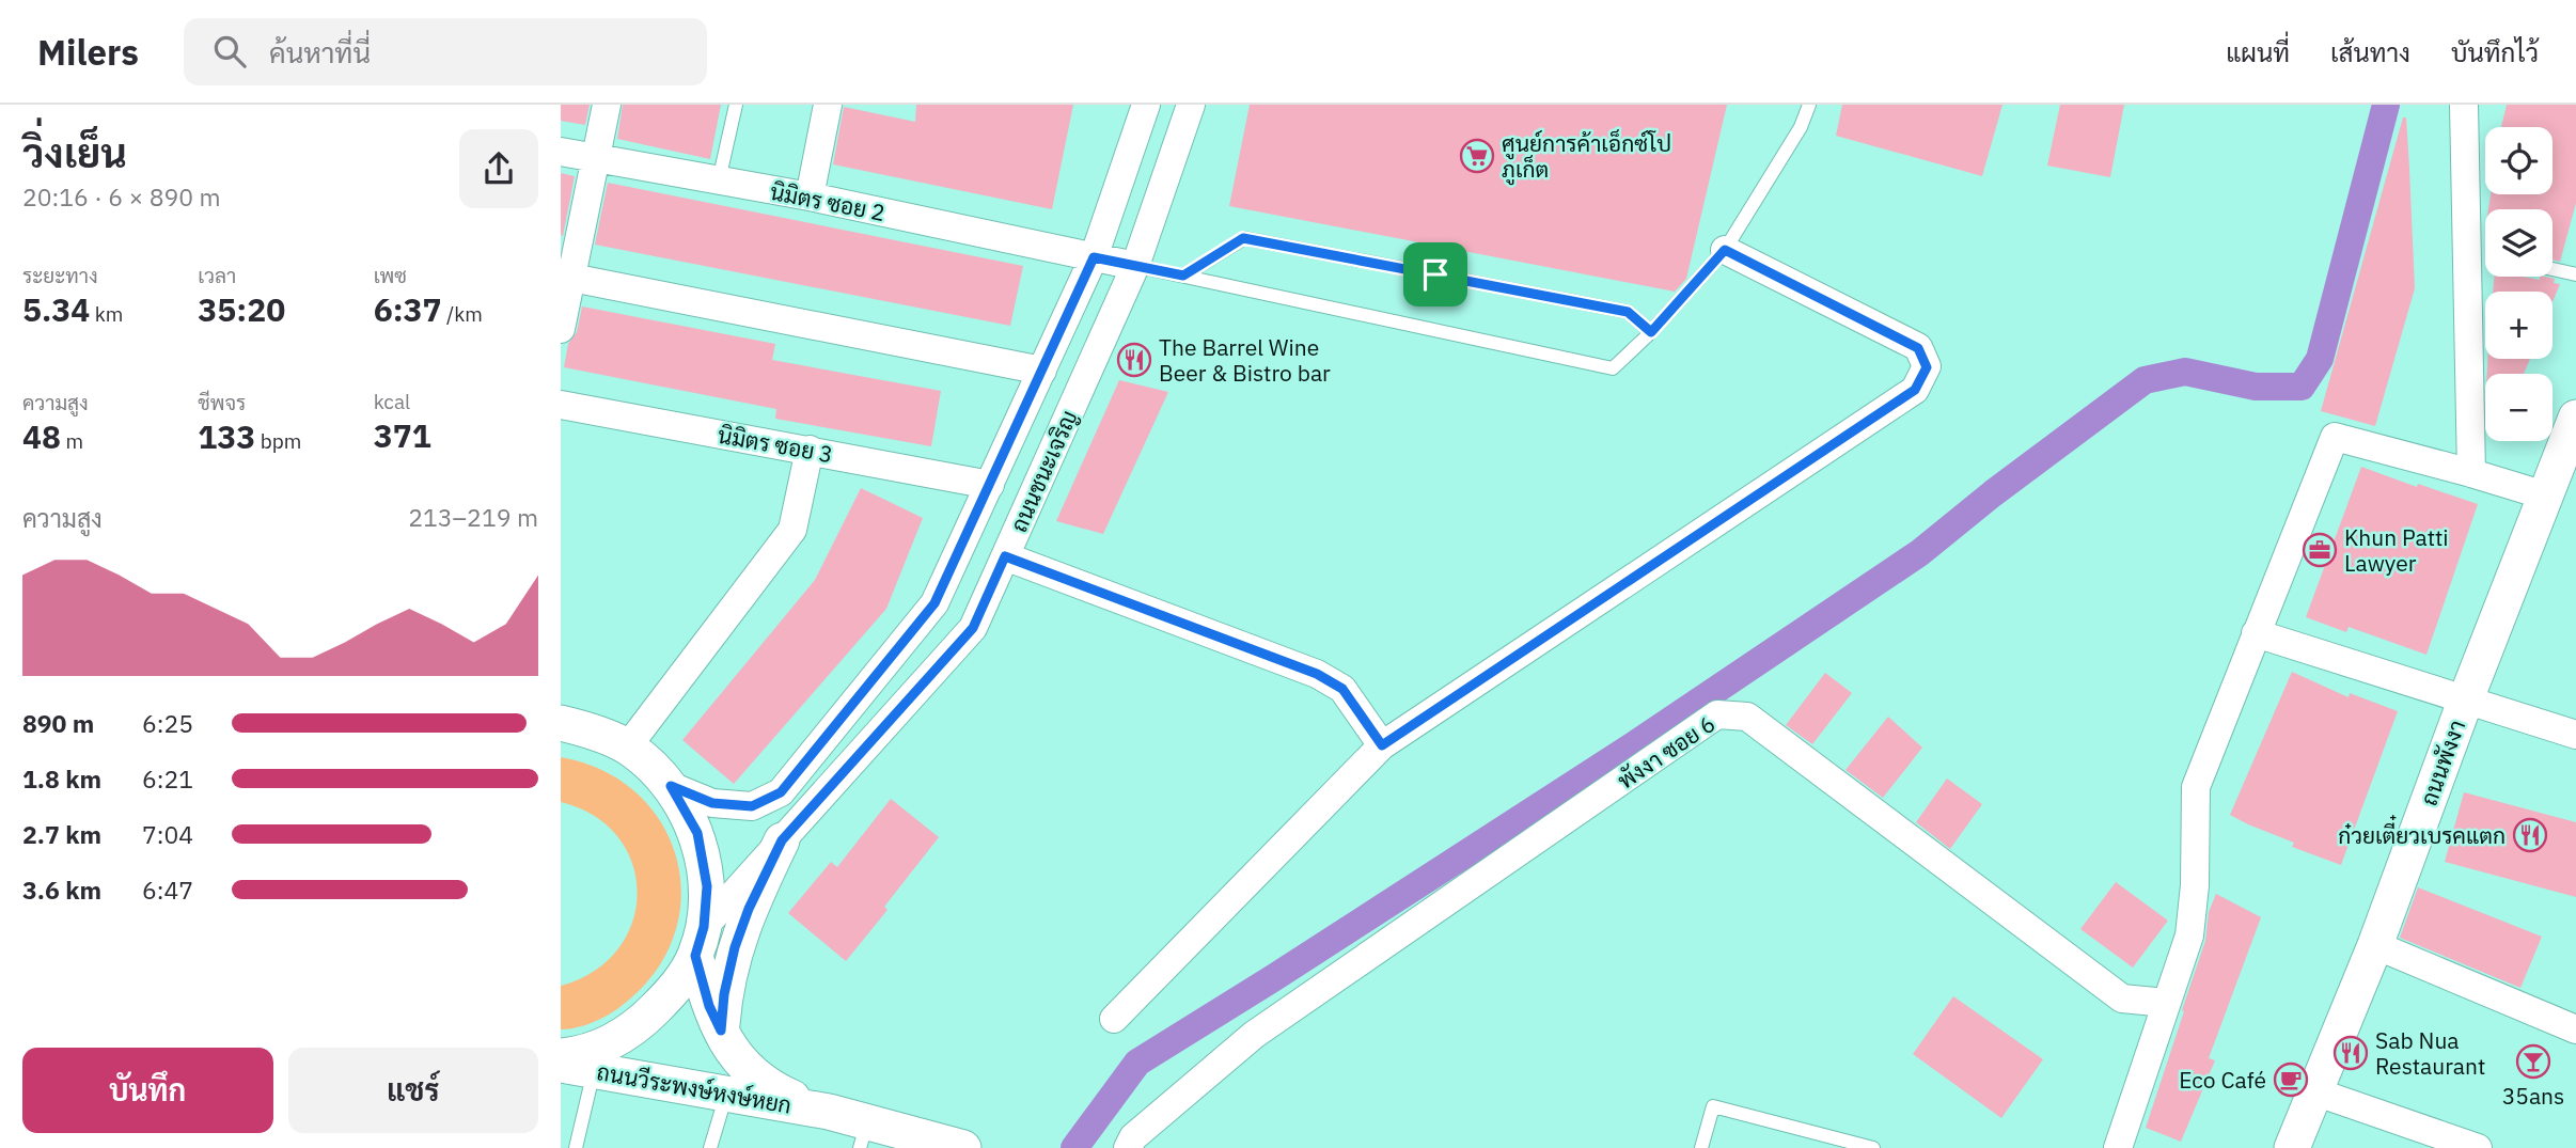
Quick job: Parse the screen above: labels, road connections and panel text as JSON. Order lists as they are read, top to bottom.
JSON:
{
  "streets": {
    "street": [
      "นิมิตร ซอย 2",
      "นิมิตร ซอย 3",
      "ถนนชนะเจริญ",
      "พังงา ซอย 6",
      "ถนนพังงา",
      "ถนนวีระพงษ์หงษ์หยก"
    ]
  },
  "crossings": [
    ["นิมิตร ซอย 2", "ถนนชนะเจริญ"],
    ["นิมิตร ซอย 3", "ถนนชนะเจริญ"],
    ["ถนนชนะเจริญ", "ถนนวีระพงษ์หงษ์หยก"]
  ],
  "places": {
    "supermarket": ["ศูนย์การค้าเอ็กซ์โป ภูเก็ต"],
    "restaurant": ["The Barrel Wine Beer & Bistro bar", "ก๋วยเตี๋ยวเบรคแตก", "Sab Nua Restaurant"],
    "office": ["Khun Patti Lawyer"],
    "bar": ["35ans"],
    "cafe": ["Eco Café"]
  },
  "page": {
    "header": "Milers",
    "search": "ค้นหาที่นี่",
    "nav": ["แผนที่", "เส้นทาง", "บันทึกไว้"],
    "heading": ["วิ่งเย็น", "20:16 · 6 × 890 m"],
    "map_buttons": ["+", "−"],
    "stats": [
      ["ระยะทาง", "5.34 km"],
      ["เวลา", "35:20"],
      ["เพซ", "6:37 /km"],
      ["ความสูง", "48 m"],
      ["ชีพจร", "133 bpm"],
      ["kcal", "371"]
    ],
    "chart": ["ความสูง", "213–219 m"],
    "list": [
      {
        "name": "890 m",
        "note": "6:25"
      },
      {
        "name": "1.8 km",
        "note": "6:21"
      },
      {
        "name": "2.7 km",
        "note": "7:04"
      },
      {
        "name": "3.6 km",
        "note": "6:47"
      }
    ],
    "buttons": ["บันทึก", "แชร์"]
  }
}
